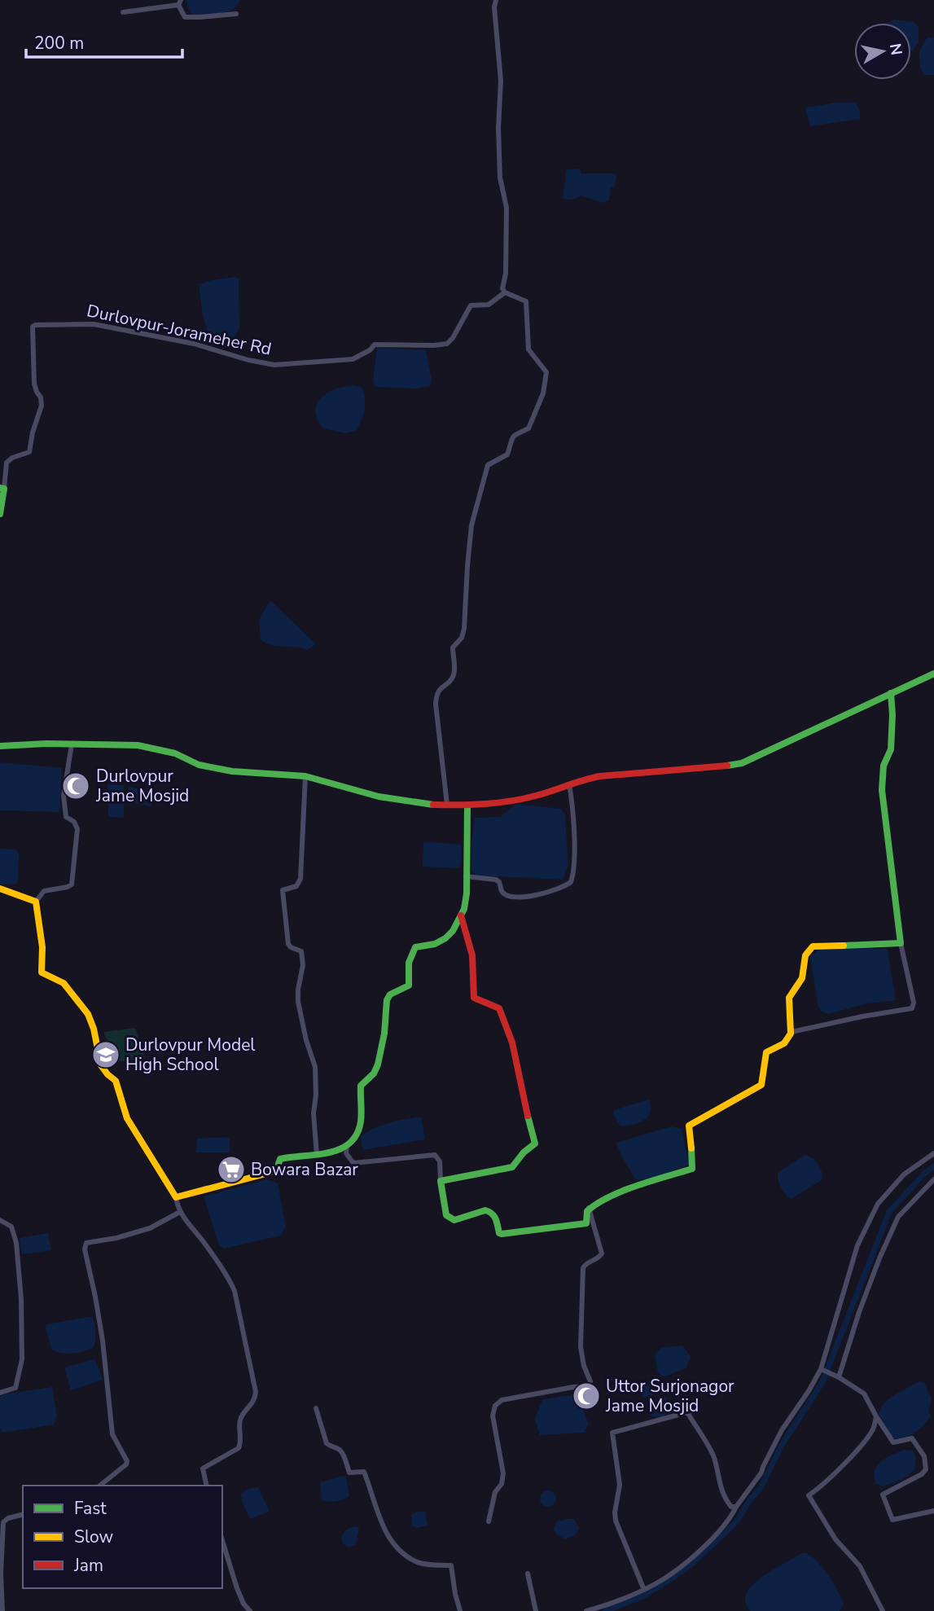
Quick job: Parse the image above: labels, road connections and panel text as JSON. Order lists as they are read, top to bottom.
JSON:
{
  "streets": {
    "street": ["Durlovpur-Jorameher Rd"]
  },
  "places": {
    "mosque": ["Durlovpur Jame Mosjid", "Uttor Surjonagor Jame Mosjid"],
    "school or university": ["Durlovpur Model High School"],
    "supermarket": ["Bowara Bazar"]
  },
  "legend": ["Fast", "Slow", "Jam"],
  "scale_bar": "200 m",
  "north": "right"
}
